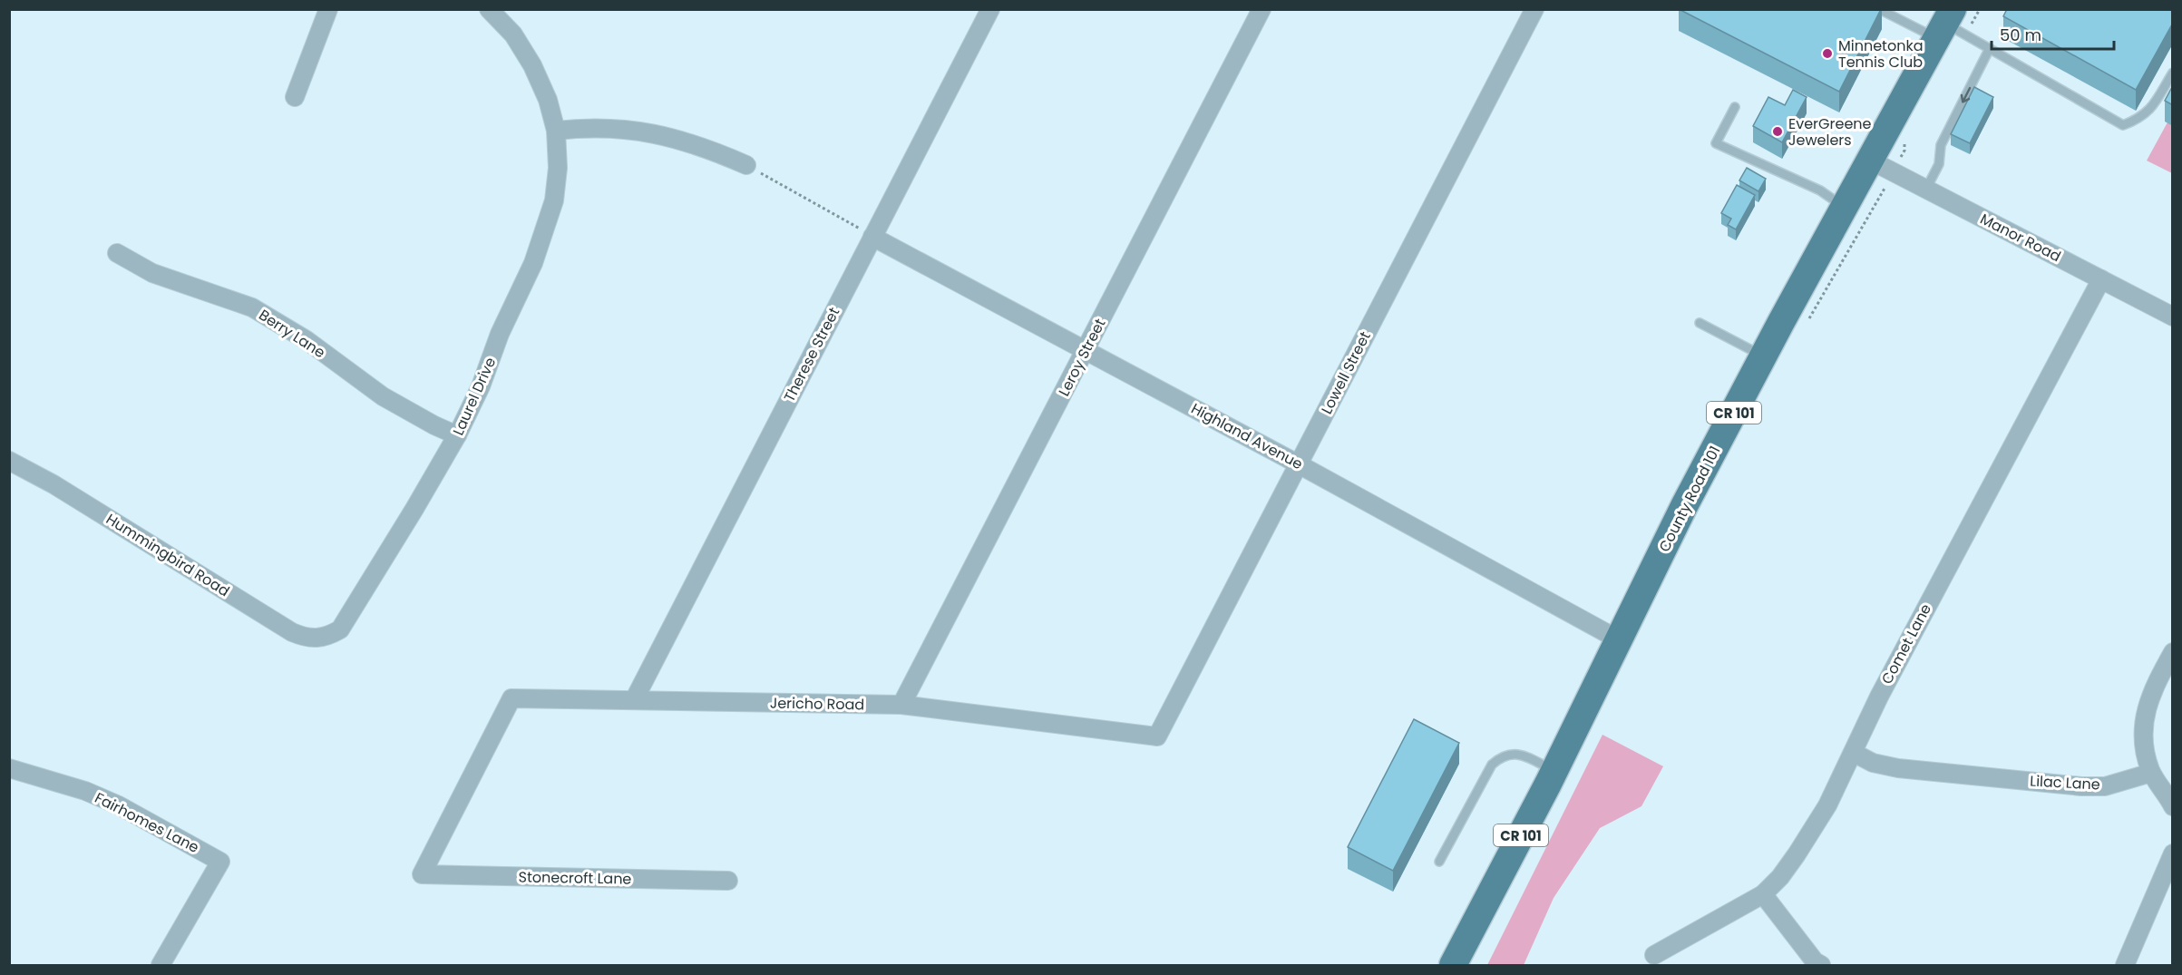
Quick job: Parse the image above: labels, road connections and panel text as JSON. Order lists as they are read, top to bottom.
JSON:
{
  "streets": {
    "main road": ["CR 101", "County Road 101"],
    "street": [
      "Manor Road",
      "Berry Lane",
      "Therese Street",
      "Leroy Street",
      "Lowell Street",
      "Laurel Drive",
      "Highland Avenue",
      "Hummingbird Road",
      "Comet Lane",
      "Jericho Road",
      "Lilac Lane",
      "Fairhomes Lane",
      "Stonecroft Lane"
    ]
  },
  "crossings": [
    ["Manor Road", "County Road 101"],
    ["Manor Road", "Comet Lane"],
    ["Berry Lane", "Laurel Drive"],
    ["Therese Street", "Highland Avenue"],
    ["Therese Street", "Jericho Road"],
    ["Leroy Street", "Highland Avenue"],
    ["Leroy Street", "Jericho Road"],
    ["Lowell Street", "Highland Avenue"],
    ["Lowell Street", "Jericho Road"],
    ["Laurel Drive", "Hummingbird Road"],
    ["Highland Avenue", "County Road 101"],
    ["Comet Lane", "Lilac Lane"],
    ["Jericho Road", "Stonecroft Lane"]
  ],
  "places": ["Minnetonka Tennis Club", "EverGreene Jewelers"],
  "scale_bar": "50 m"
}
